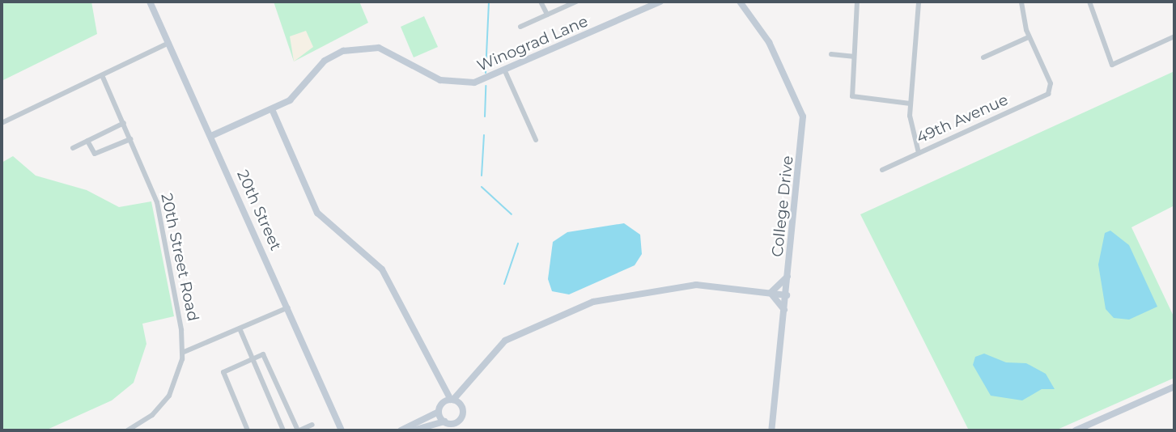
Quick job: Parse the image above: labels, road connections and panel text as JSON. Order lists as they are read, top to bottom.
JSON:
{
  "streets": {
    "street": [
      "Winograd Lane",
      "49th Avenue",
      "College Drive",
      "20th Street",
      "20th Street Road"
    ]
  },
  "crossings": [
    ["Winograd Lane", "20th Street"]
  ]
}
